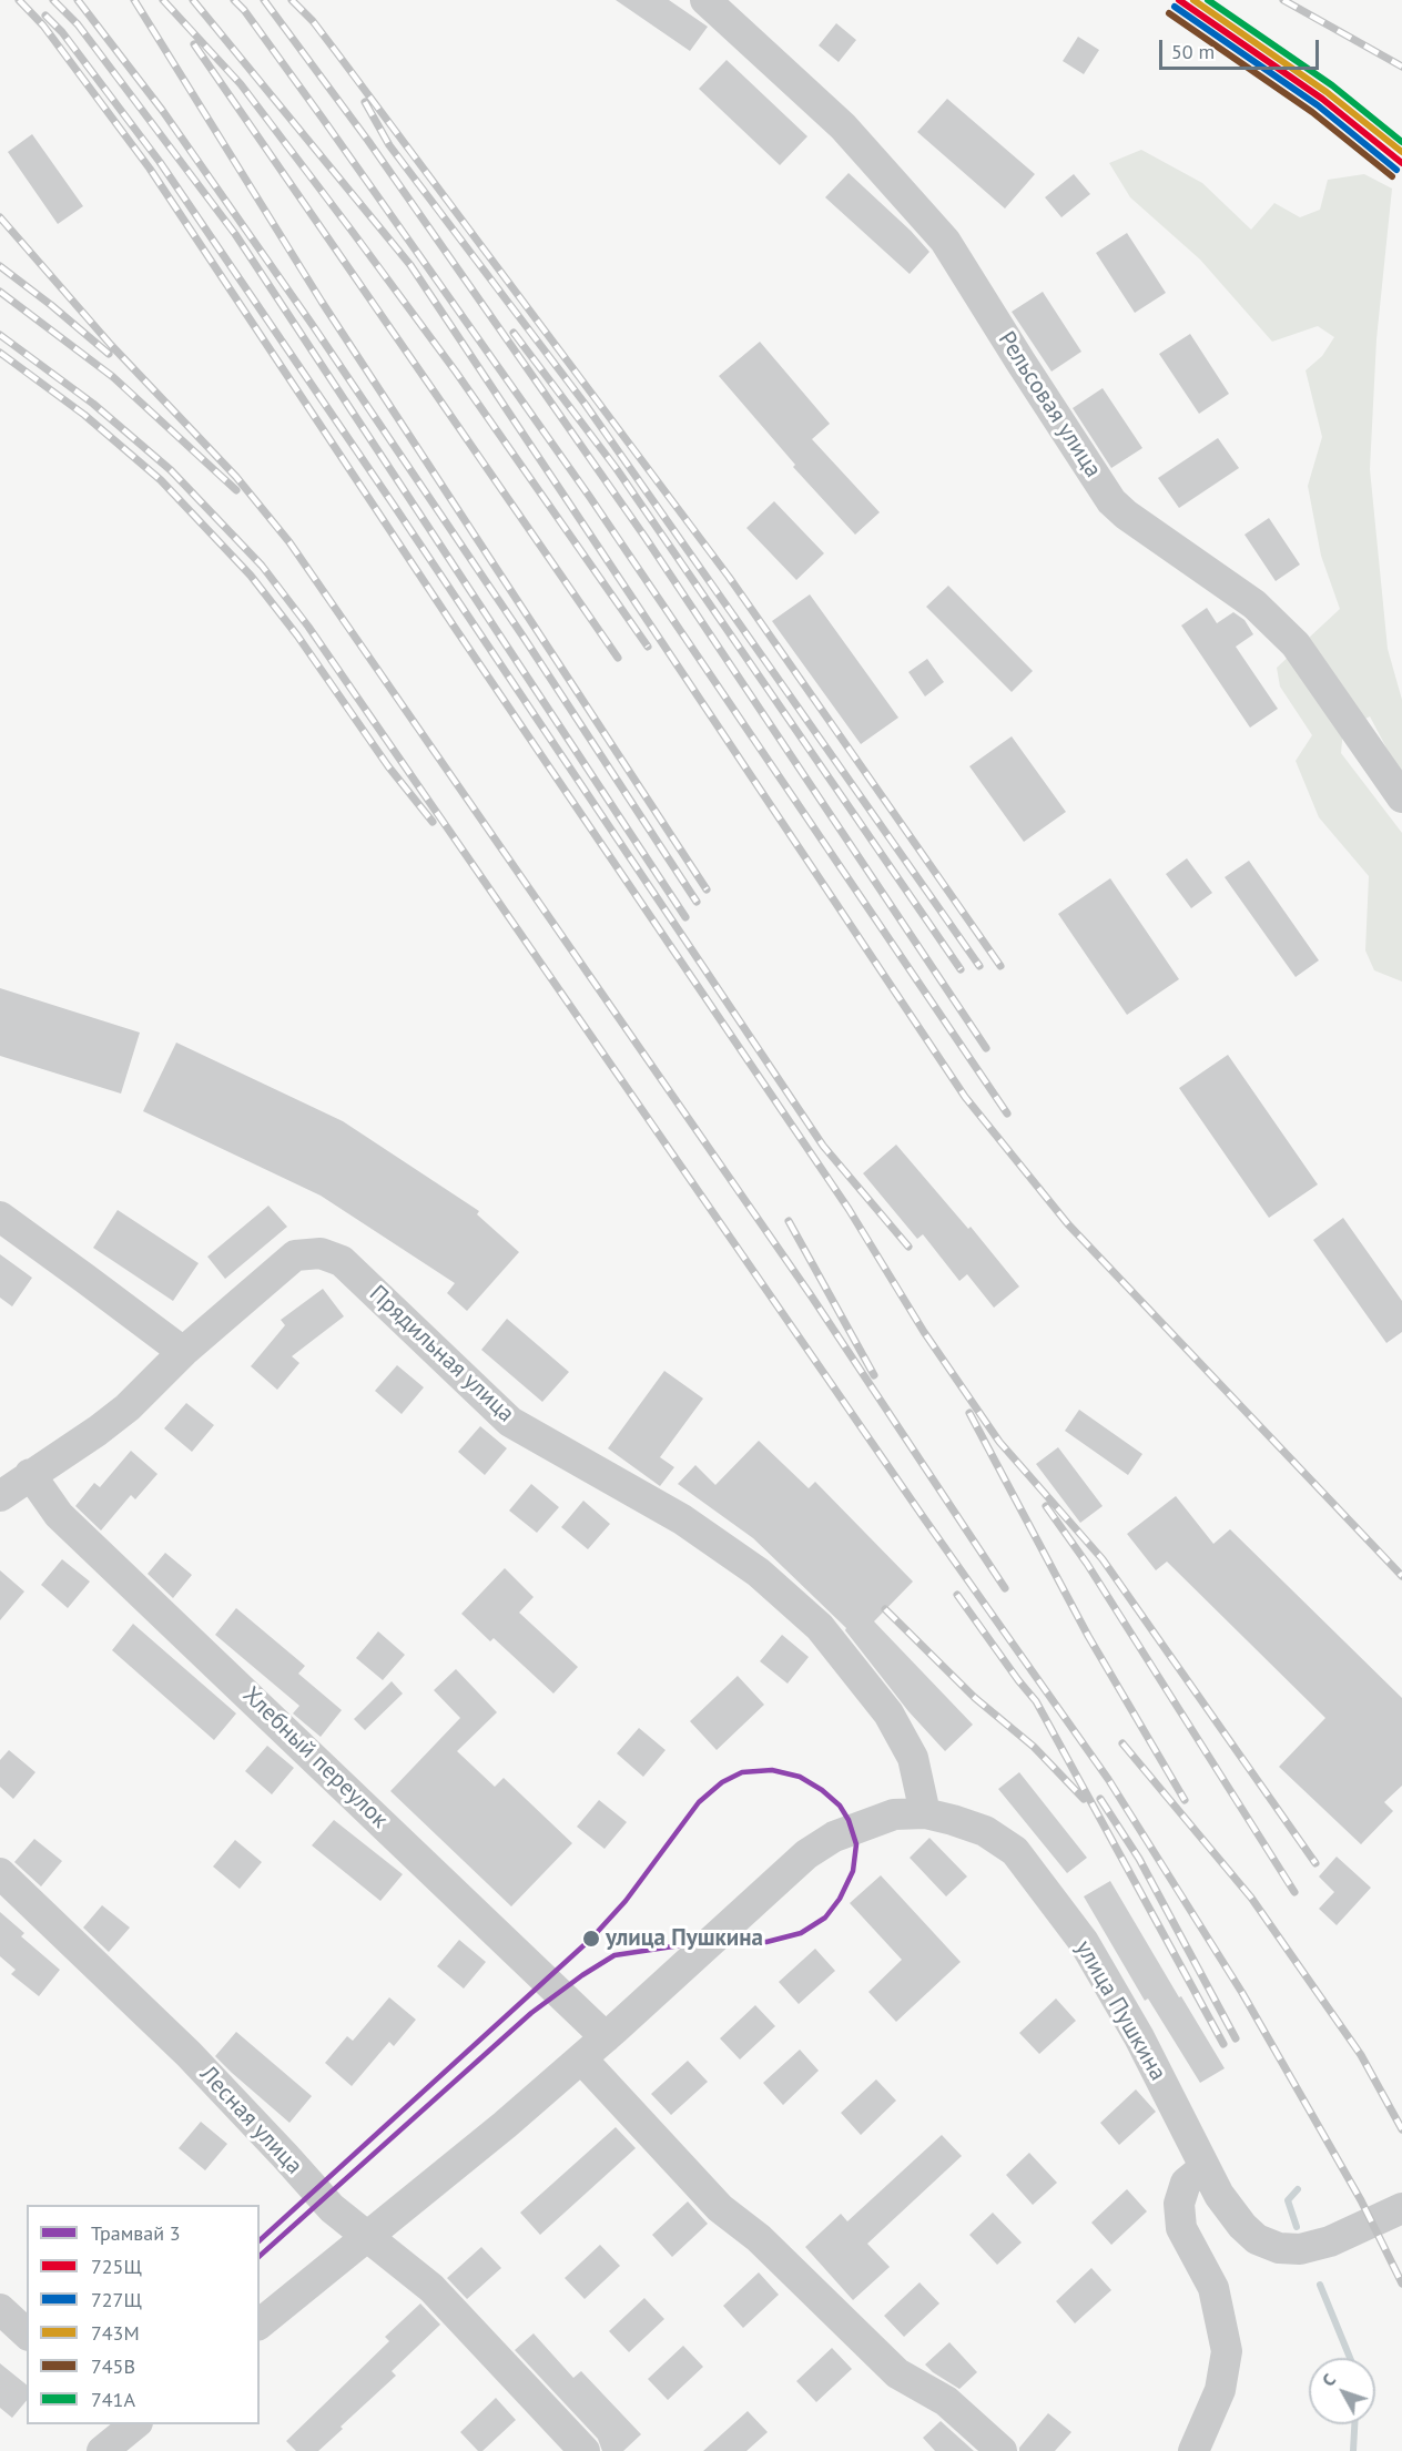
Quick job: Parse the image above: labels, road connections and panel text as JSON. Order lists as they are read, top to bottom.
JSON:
{
  "streets": {
    "street": [
      "Рельсовая улица",
      "Прядильная улица",
      "Хлебный переулок",
      "улица Пушкина",
      "Лесная улица"
    ]
  },
  "crossings": [
    ["Прядильная улица", "Хлебный переулок"],
    ["Прядильная улица", "улица Пушкина"],
    ["Хлебный переулок", "улица Пушкина"],
    ["улица Пушкина", "Лесная улица"]
  ],
  "places": ["улица Пушкина"],
  "lines": [
    "transit line 725Щ",
    "transit line 743М",
    "transit line 741А",
    "transit line 727Щ",
    "transit line 745В",
    "tram line 3"
  ],
  "legend": [
    "Трамвай 3",
    "725Щ",
    "727Щ",
    "743М",
    "745В",
    "741А"
  ],
  "scale_bar": "50 m",
  "north": "top left"
}
